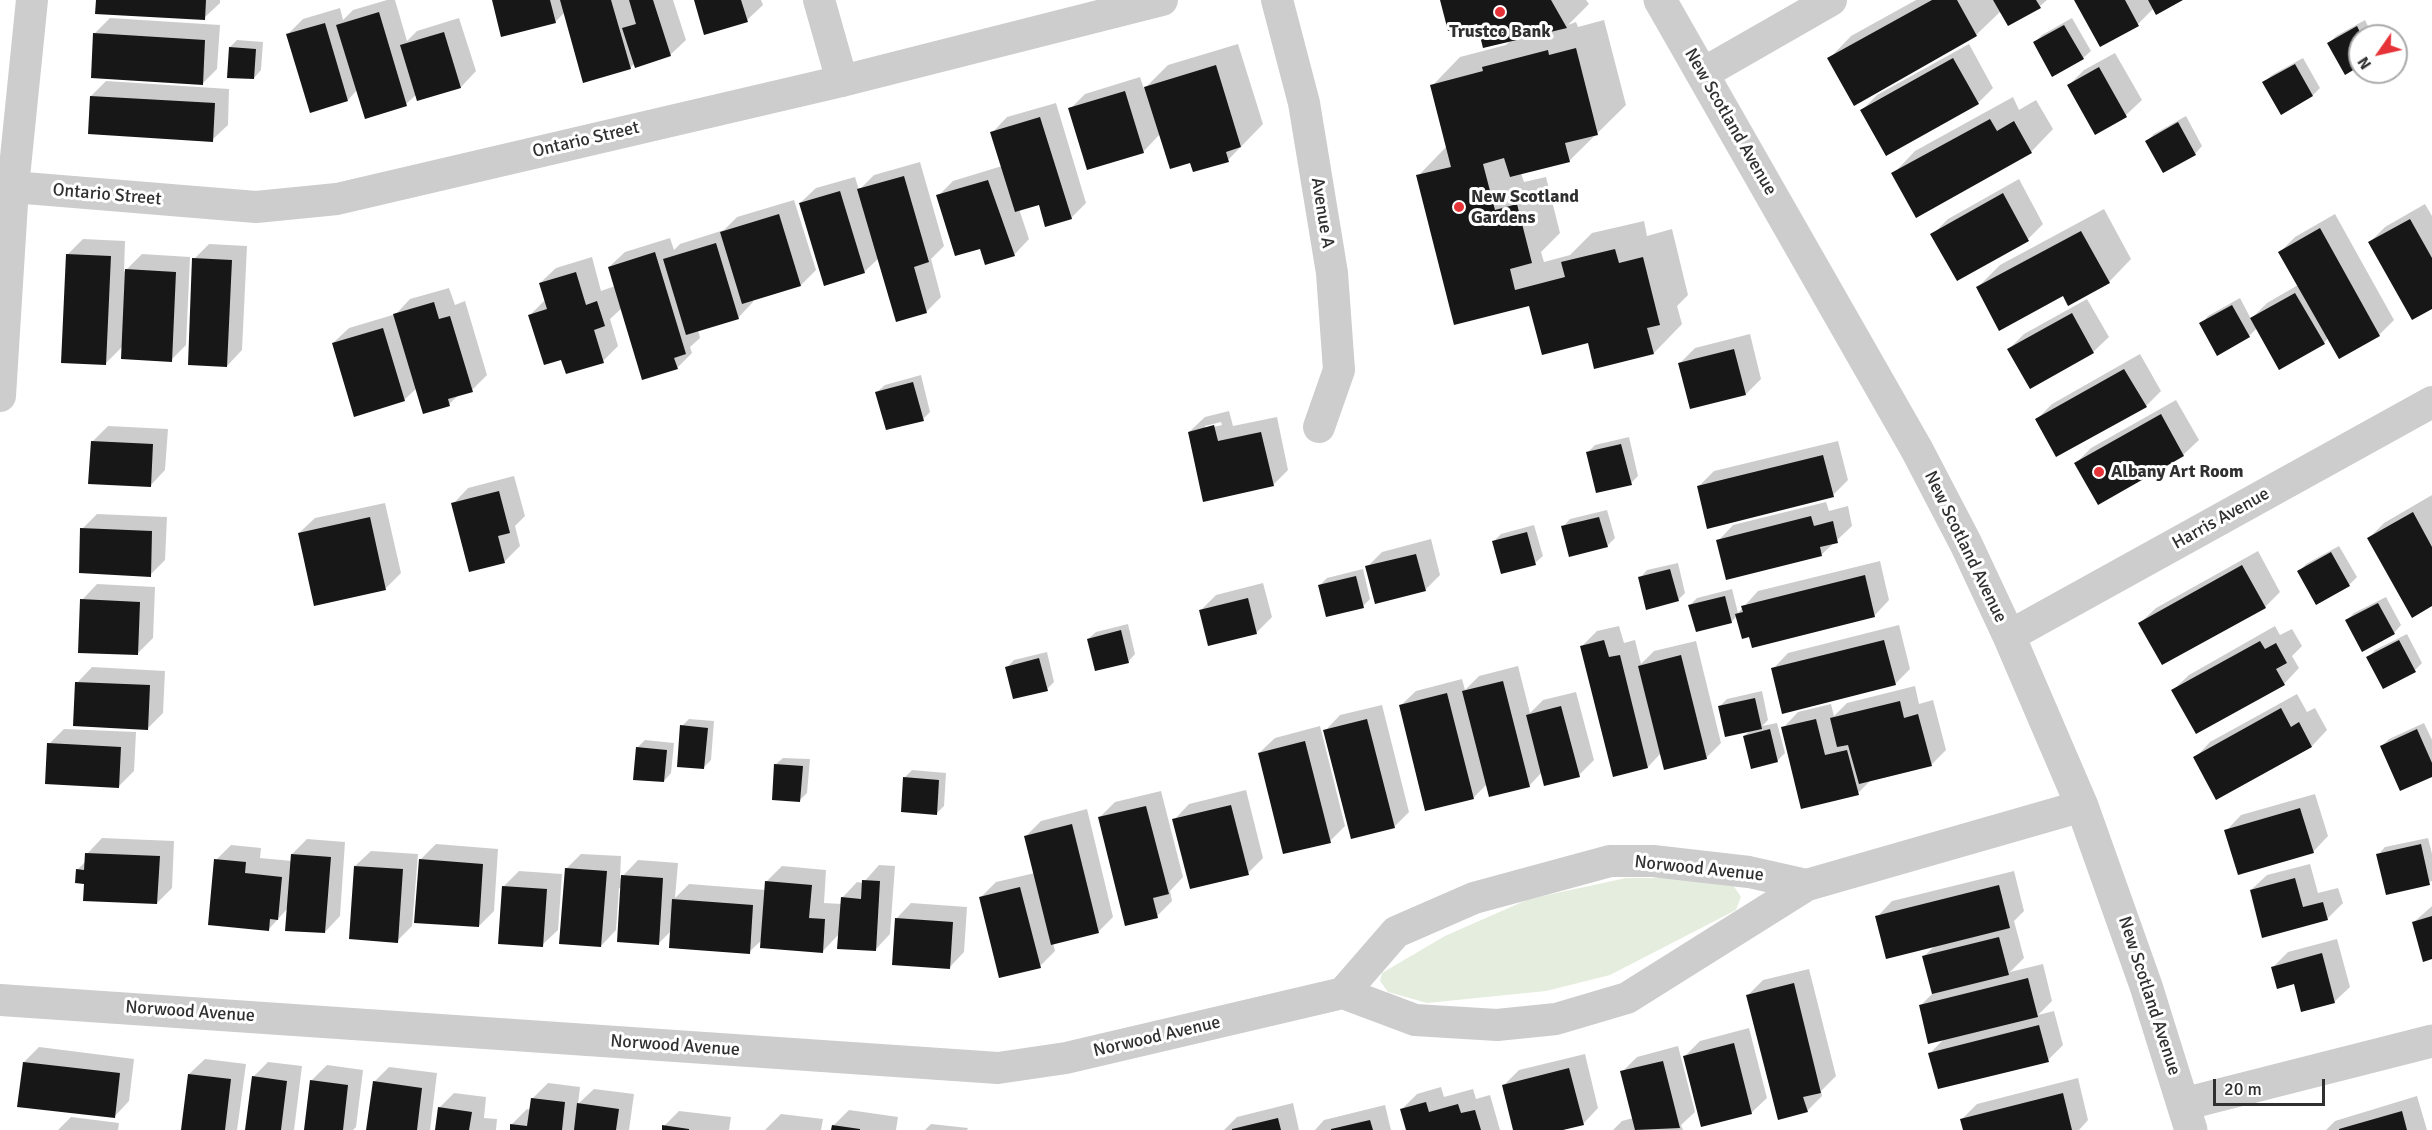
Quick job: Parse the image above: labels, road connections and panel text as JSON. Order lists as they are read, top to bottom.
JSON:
{
  "streets": {
    "street": [
      "New Scotland Avenue",
      "Ontario Street",
      "Avenue A",
      "Harris Avenue",
      "Norwood Avenue"
    ]
  },
  "crossings": [
    ["New Scotland Avenue", "Harris Avenue"],
    ["New Scotland Avenue", "Norwood Avenue"]
  ],
  "places": ["Trustco Bank", "New Scotland Gardens", "Albany Art Room"],
  "scale_bar": "20 m",
  "north": "bottom left"
}
